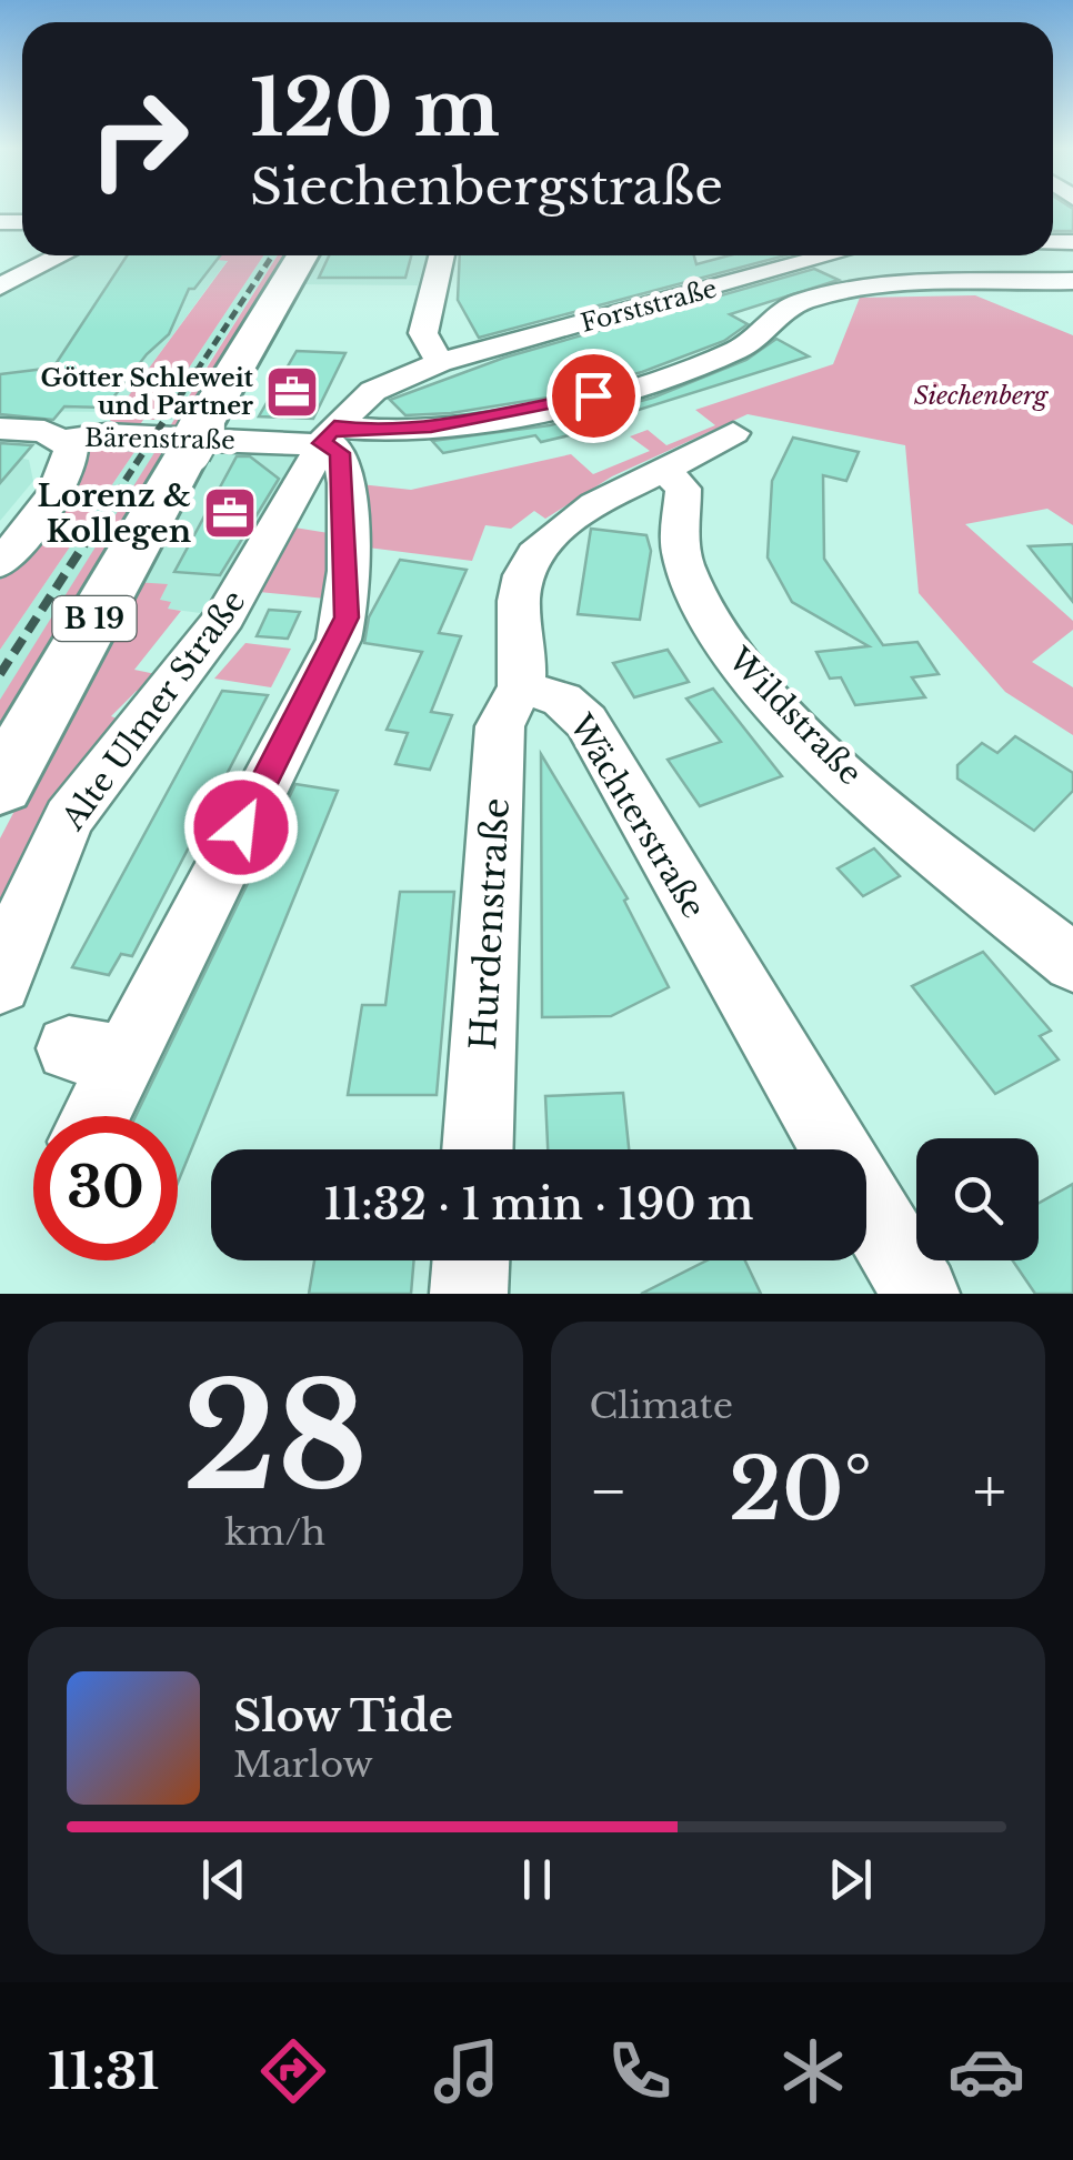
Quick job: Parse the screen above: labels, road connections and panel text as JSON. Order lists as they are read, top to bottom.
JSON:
{
  "streets": {
    "main road": ["B 19"],
    "street": [
      "Forststraße",
      "Bärenstraße",
      "Alte Ulmer Straße",
      "Wildstraße",
      "Wächterstraße",
      "Hurdenstraße"
    ]
  },
  "crossings": [
    ["Forststraße", "Bärenstraße"],
    ["Forststraße", "Alte Ulmer Straße"],
    ["Bärenstraße", "Alte Ulmer Straße"],
    ["Wächterstraße", "Hurdenstraße"]
  ],
  "parks": ["Siechenberg"],
  "places": {
    "office": ["Götter Schleweit und Partner", "Lorenz & Kollegen"]
  },
  "page": {
    "turn": ["120 m", "Siechenbergstraße"],
    "limit": "30",
    "trip": "11:32 · 1 min · 190 m",
    "tile": [
      ["28", "km/h"],
      "Climate"
    ],
    "heat": ["−", "20°", "+"],
    "song": ["Slow Tide", "Marlow"],
    "tabs": "11:31"
  }
}
